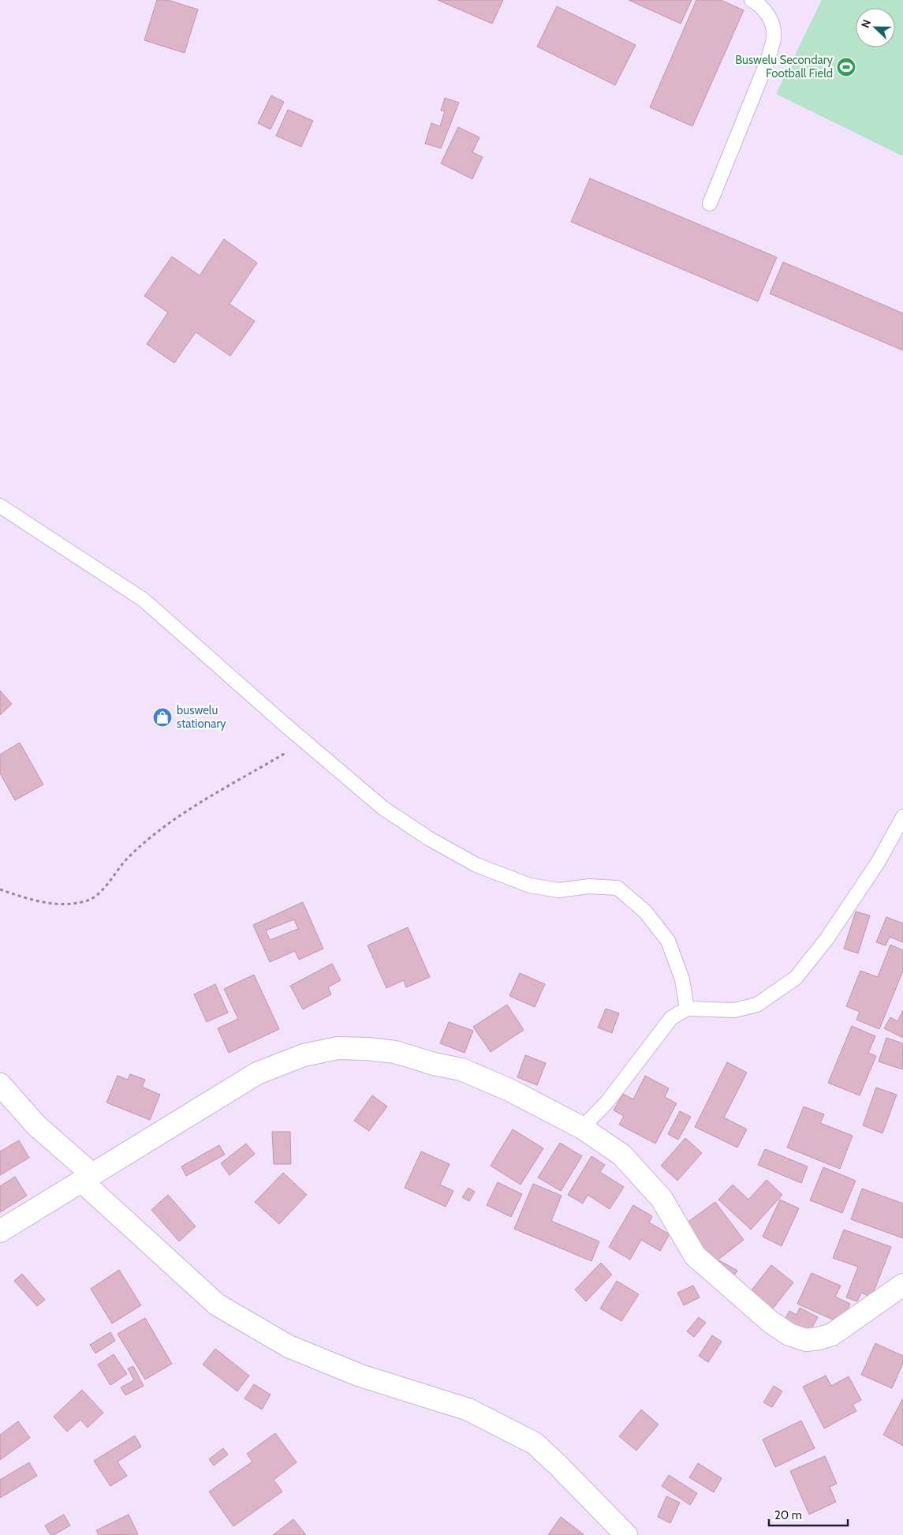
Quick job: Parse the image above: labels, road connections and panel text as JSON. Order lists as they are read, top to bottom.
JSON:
{
  "places": {
    "sports": ["Buswelu Secondary Football Field"],
    "shop": ["buswelu stationary"]
  },
  "scale_bar": "20 m",
  "north": "left"
}
